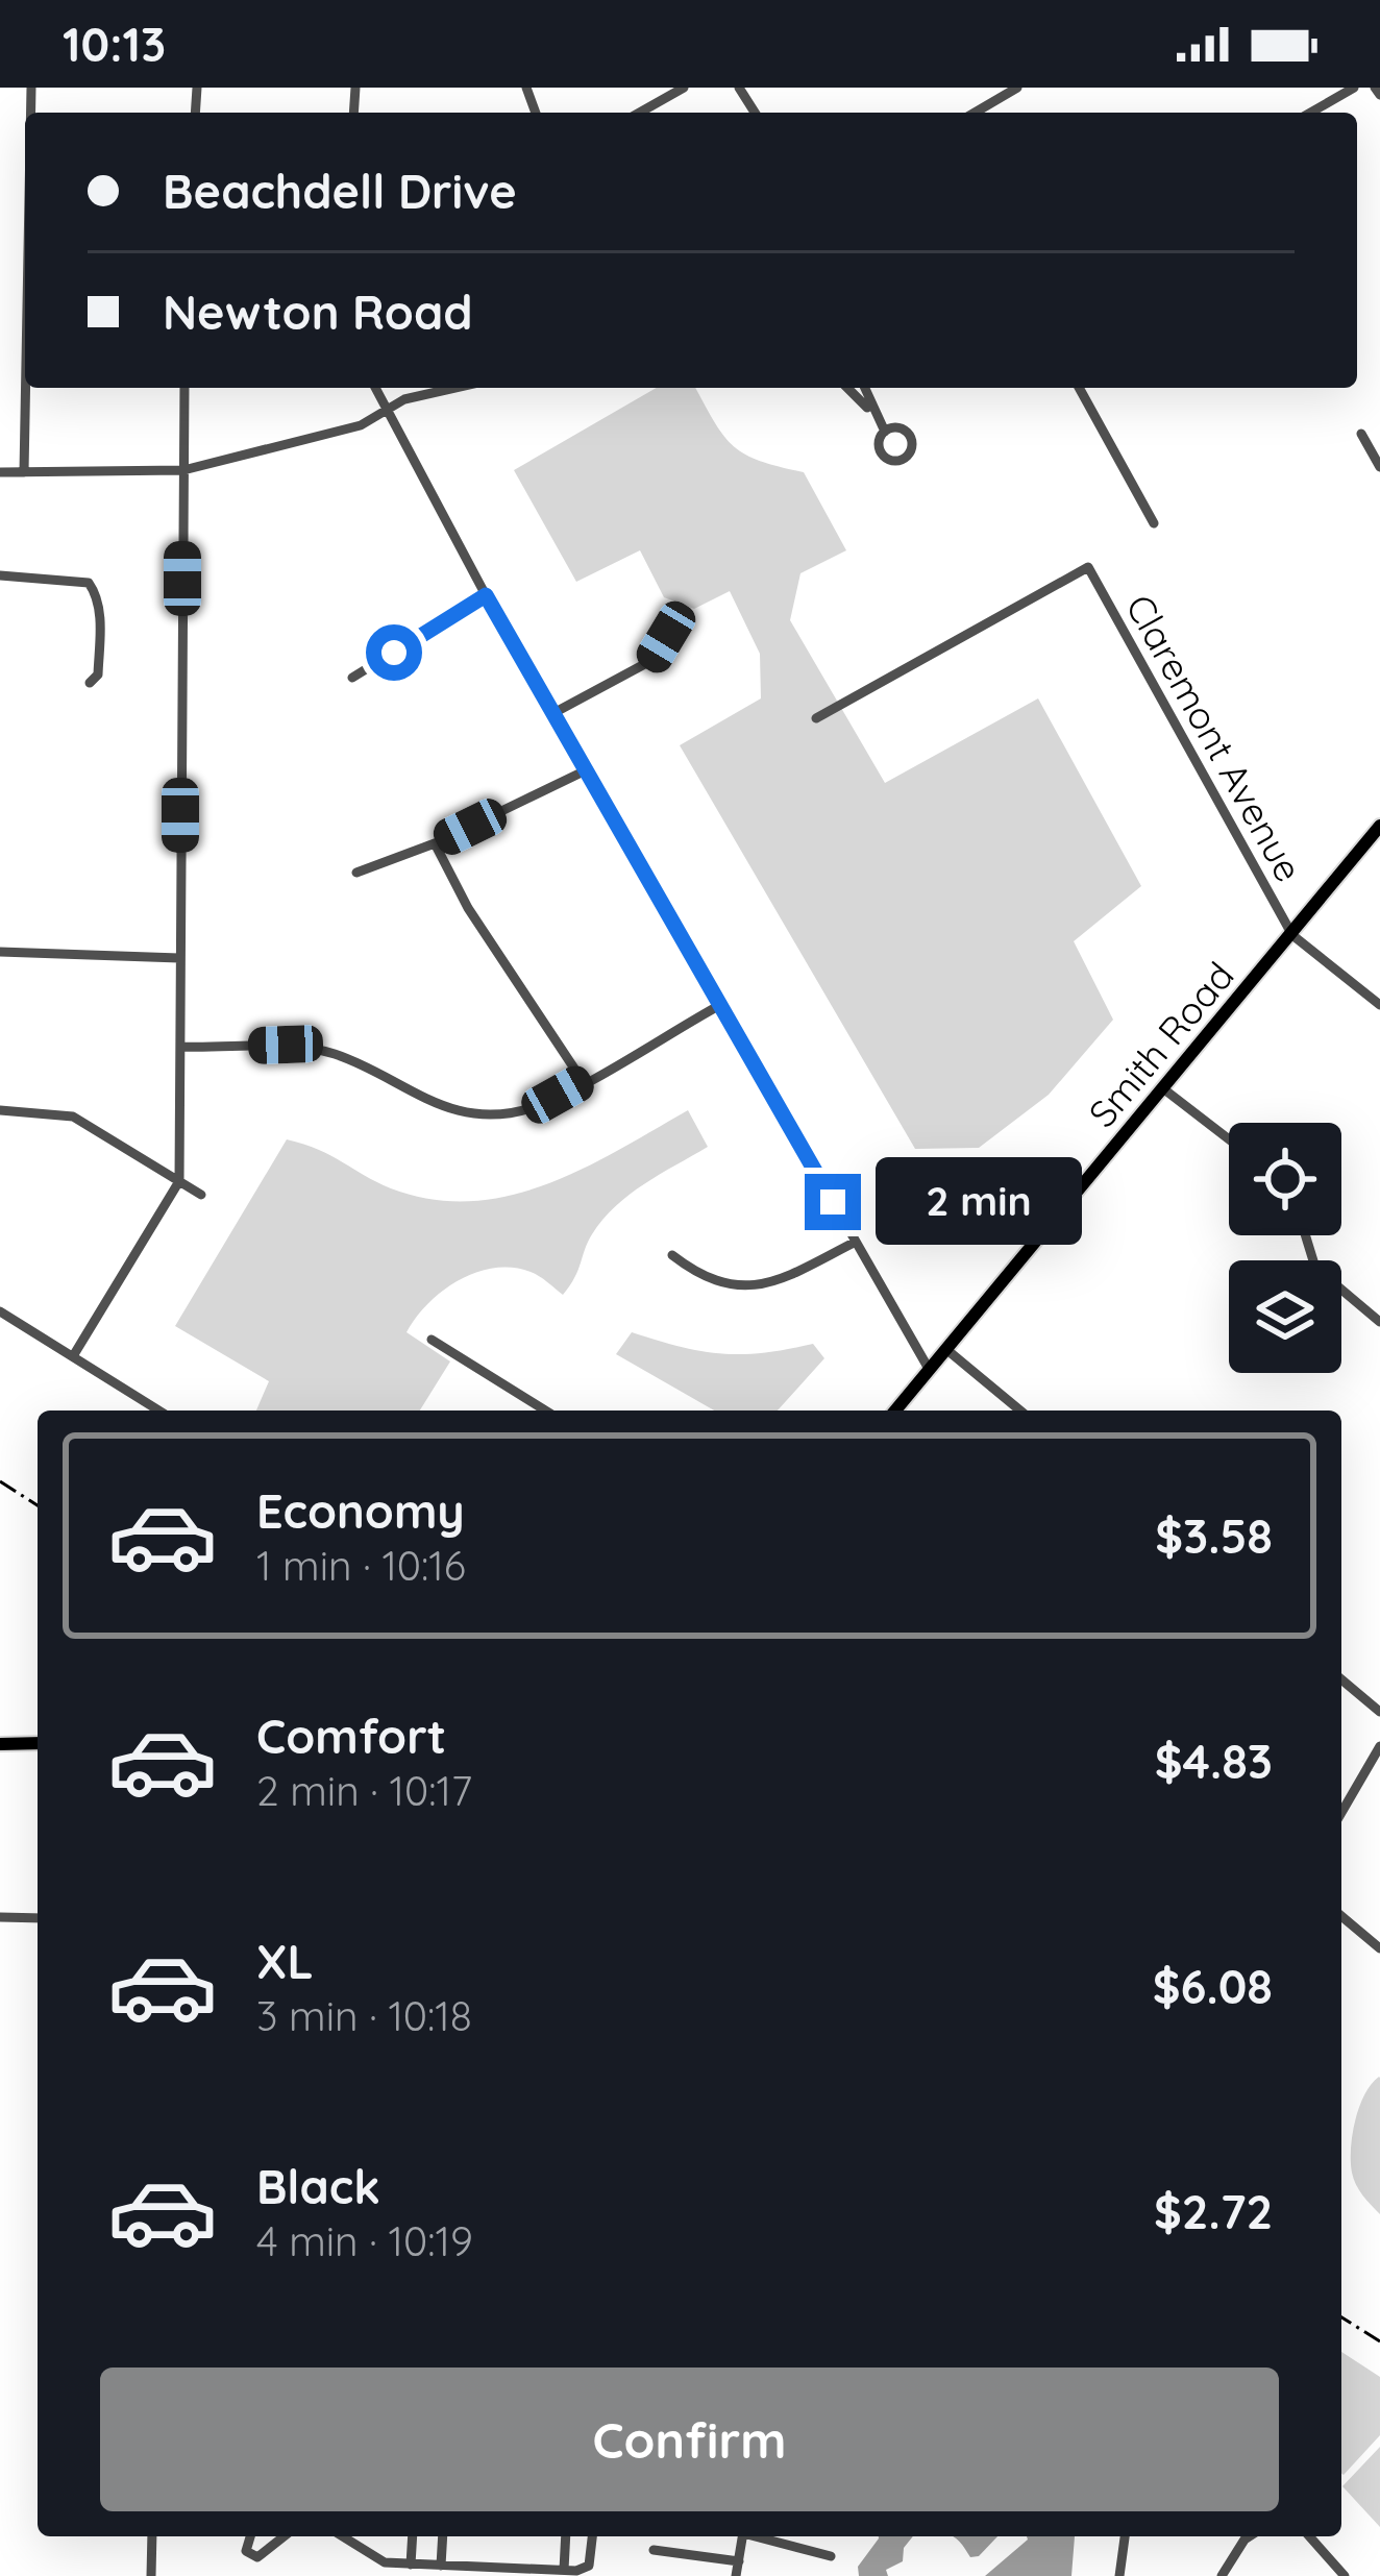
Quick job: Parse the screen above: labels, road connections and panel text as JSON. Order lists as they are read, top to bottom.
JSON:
{
  "streets": {
    "main road": ["Smith Road"],
    "street": ["Claremont Avenue"]
  },
  "crossings": [
    ["Claremont Avenue", "Smith Road"]
  ],
  "page": {
    "status": "10:13",
    "banner": ["Beachdell Drive", "Newton Road"],
    "bubble": "2 min",
    "list": [
      {
        "name": "Economy",
        "note": "1 min · 10:16",
        "value": "$3.58"
      },
      {
        "name": "Comfort",
        "note": "2 min · 10:17",
        "value": "$4.83"
      },
      {
        "name": "XL",
        "note": "3 min · 10:18",
        "value": "$6.08"
      },
      {
        "name": "Black",
        "note": "4 min · 10:19",
        "value": "$2.72"
      }
    ],
    "buttons": "Confirm"
  }
}
